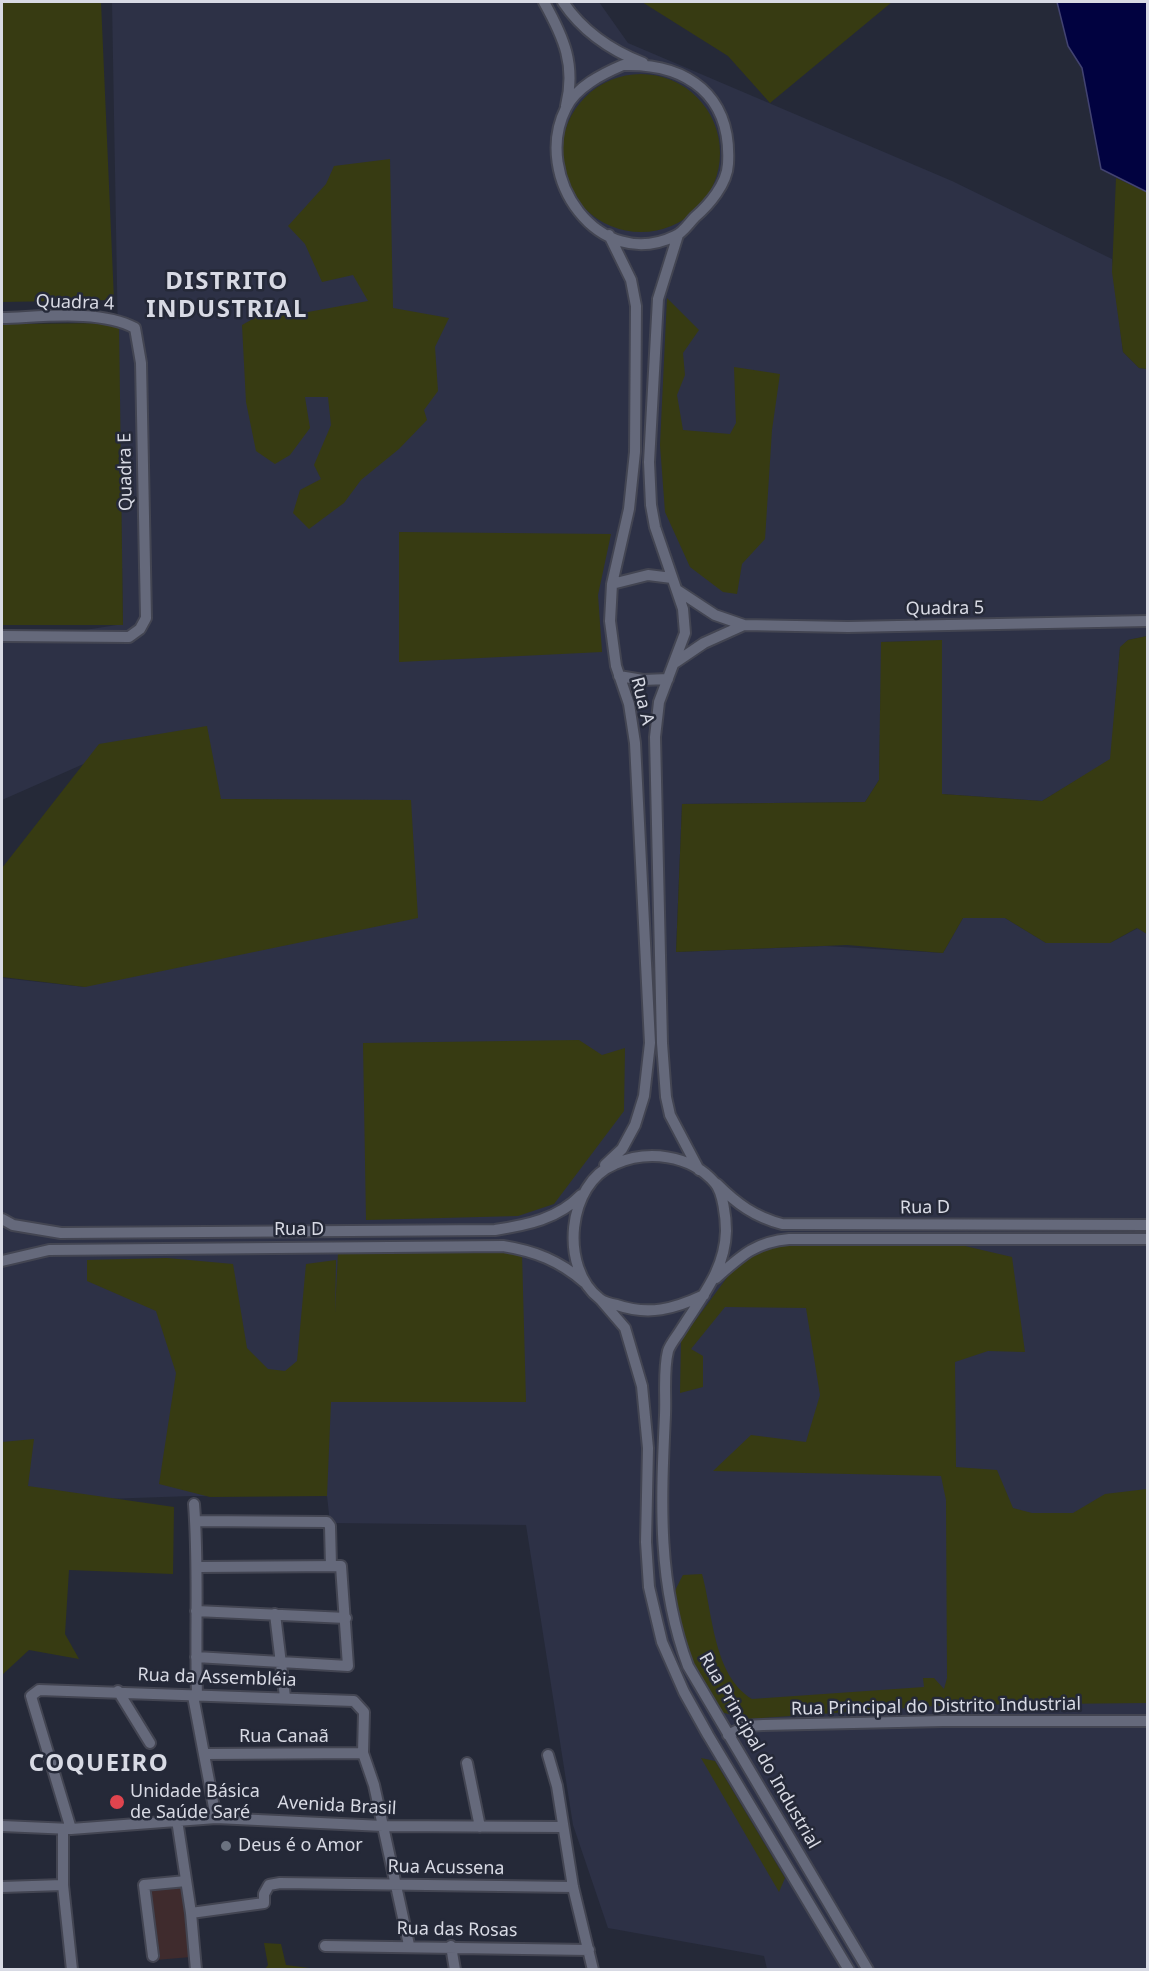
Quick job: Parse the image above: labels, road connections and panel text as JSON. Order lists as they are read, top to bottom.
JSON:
{
  "streets": {
    "street": [
      "Quadra 4",
      "Quadra E",
      "Quadra 5",
      "Rua A",
      "Rua D",
      "Rua da Assembléia",
      "Rua Principal do Distrito Industrial",
      "Rua Canaã",
      "Rua Principal do Industrial",
      "Avenida Brasil",
      "Rua Acussena",
      "Rua das Rosas"
    ]
  },
  "crossings": [
    ["Quadra 4", "Quadra E"],
    ["Quadra 5", "Rua A"],
    ["Rua A", "Rua D"],
    ["Rua A", "Rua Principal do Industrial"],
    ["Rua D", "Rua Principal do Industrial"],
    ["Rua da Assembléia", "Rua Canaã"],
    ["Rua da Assembléia", "Avenida Brasil"],
    ["Rua Principal do Distrito Industrial", "Rua Principal do Industrial"]
  ],
  "districts": ["DISTRITO INDUSTRIAL", "COQUEIRO"],
  "places": ["Unidade Básica de Saúde Saré", "Deus é o Amor"]
}
